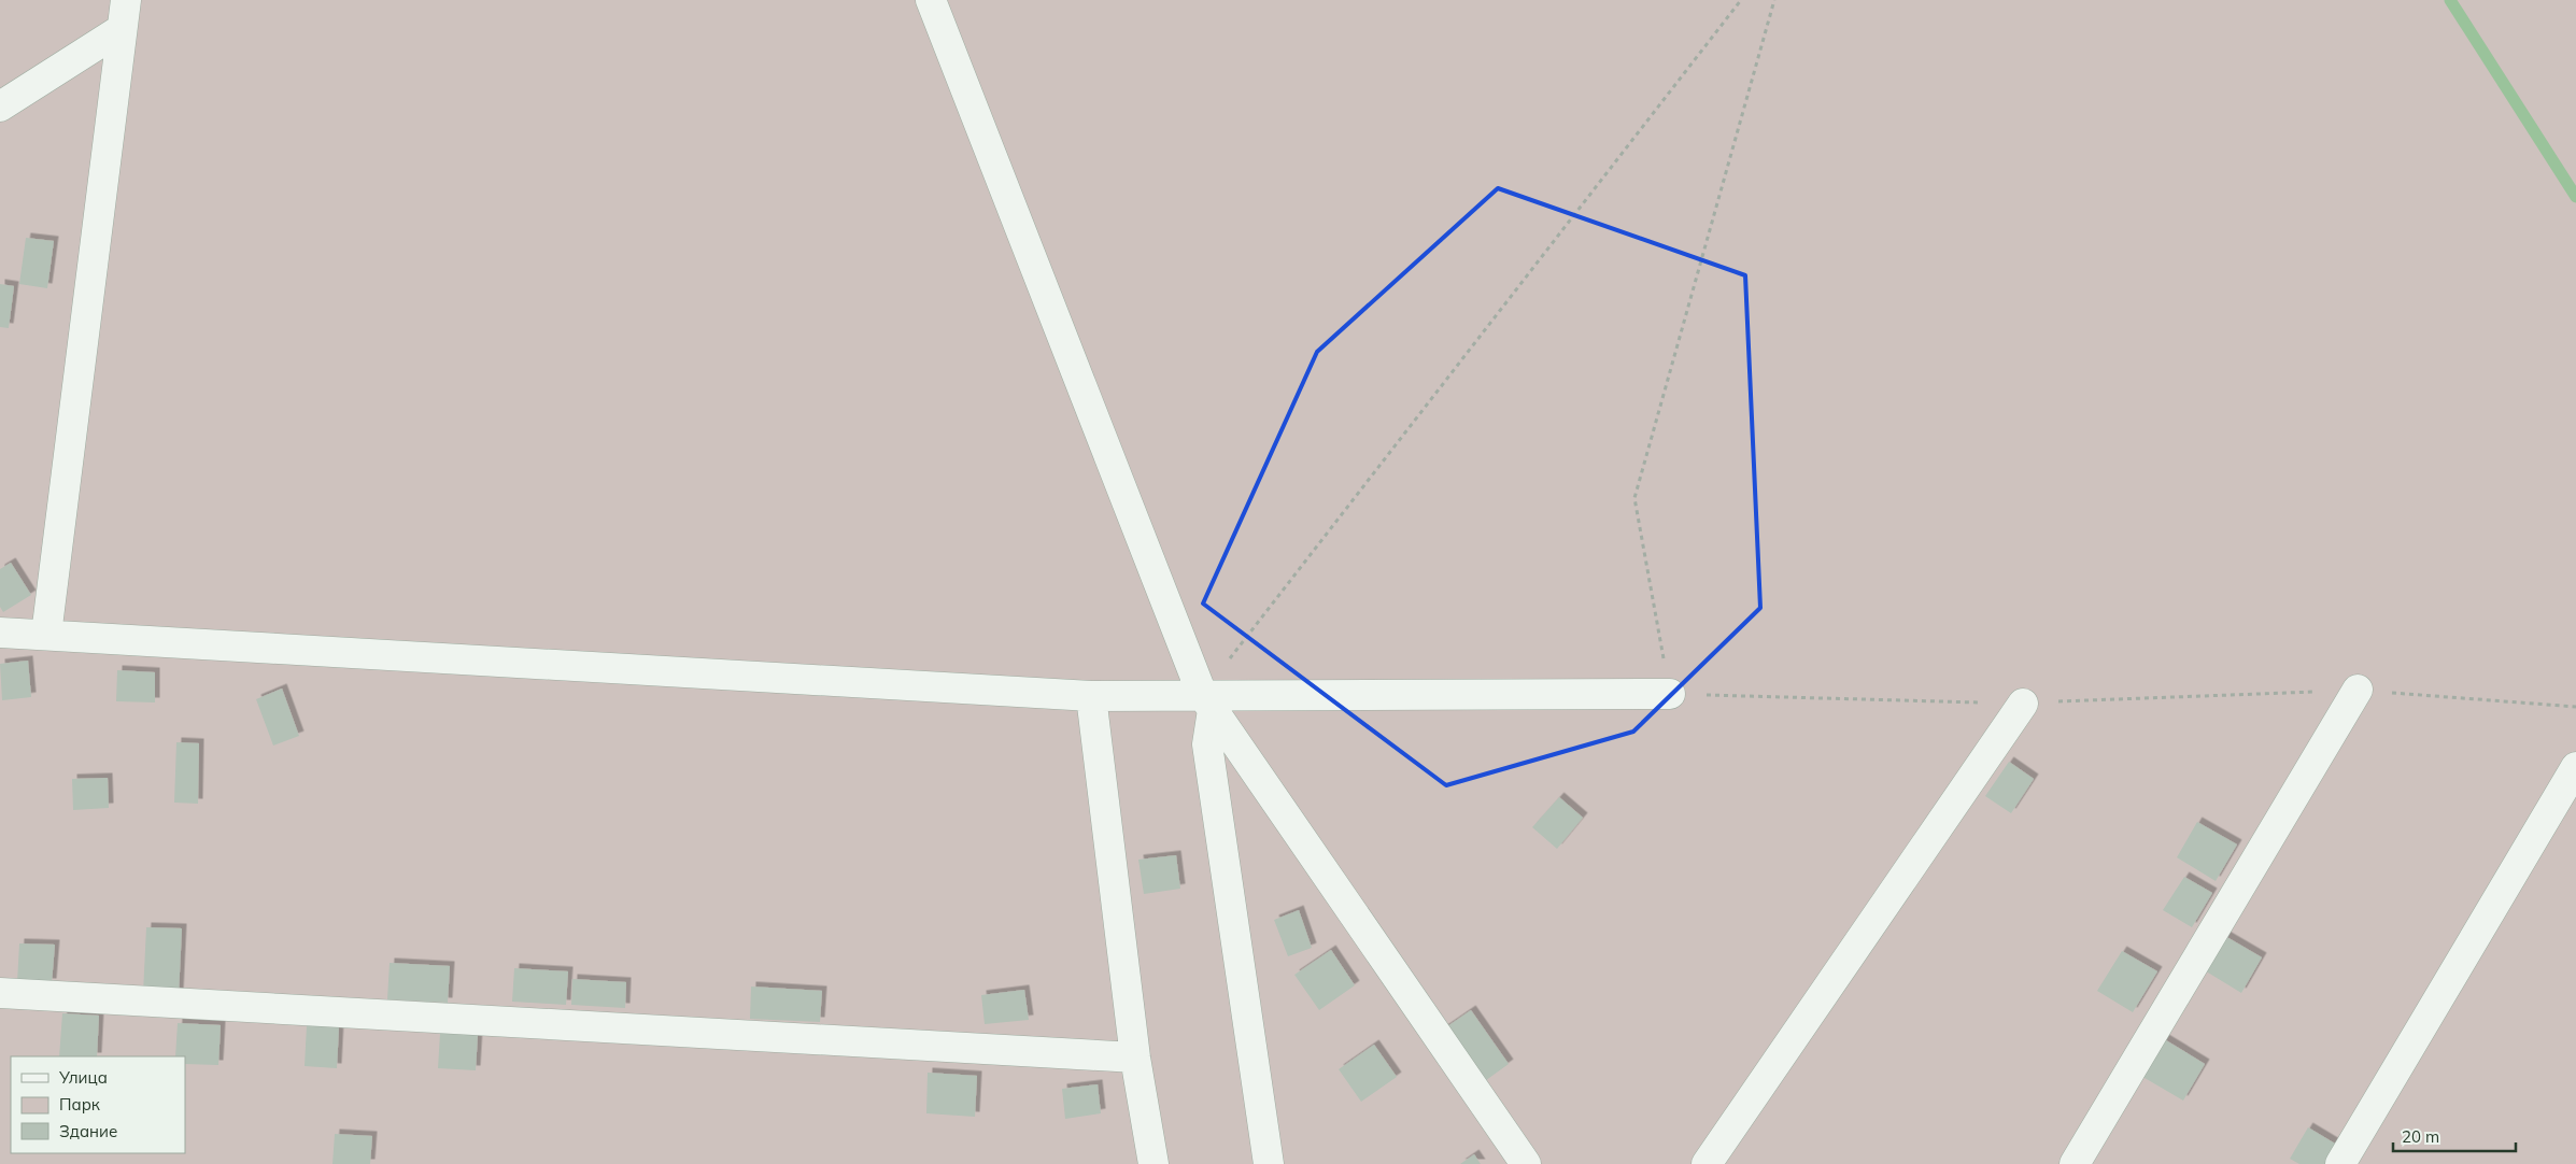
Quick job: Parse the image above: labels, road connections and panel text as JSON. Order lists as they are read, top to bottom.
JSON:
{
  "legend": ["Улица", "Парк", "Здание"],
  "scale_bar": "20 m"
}
